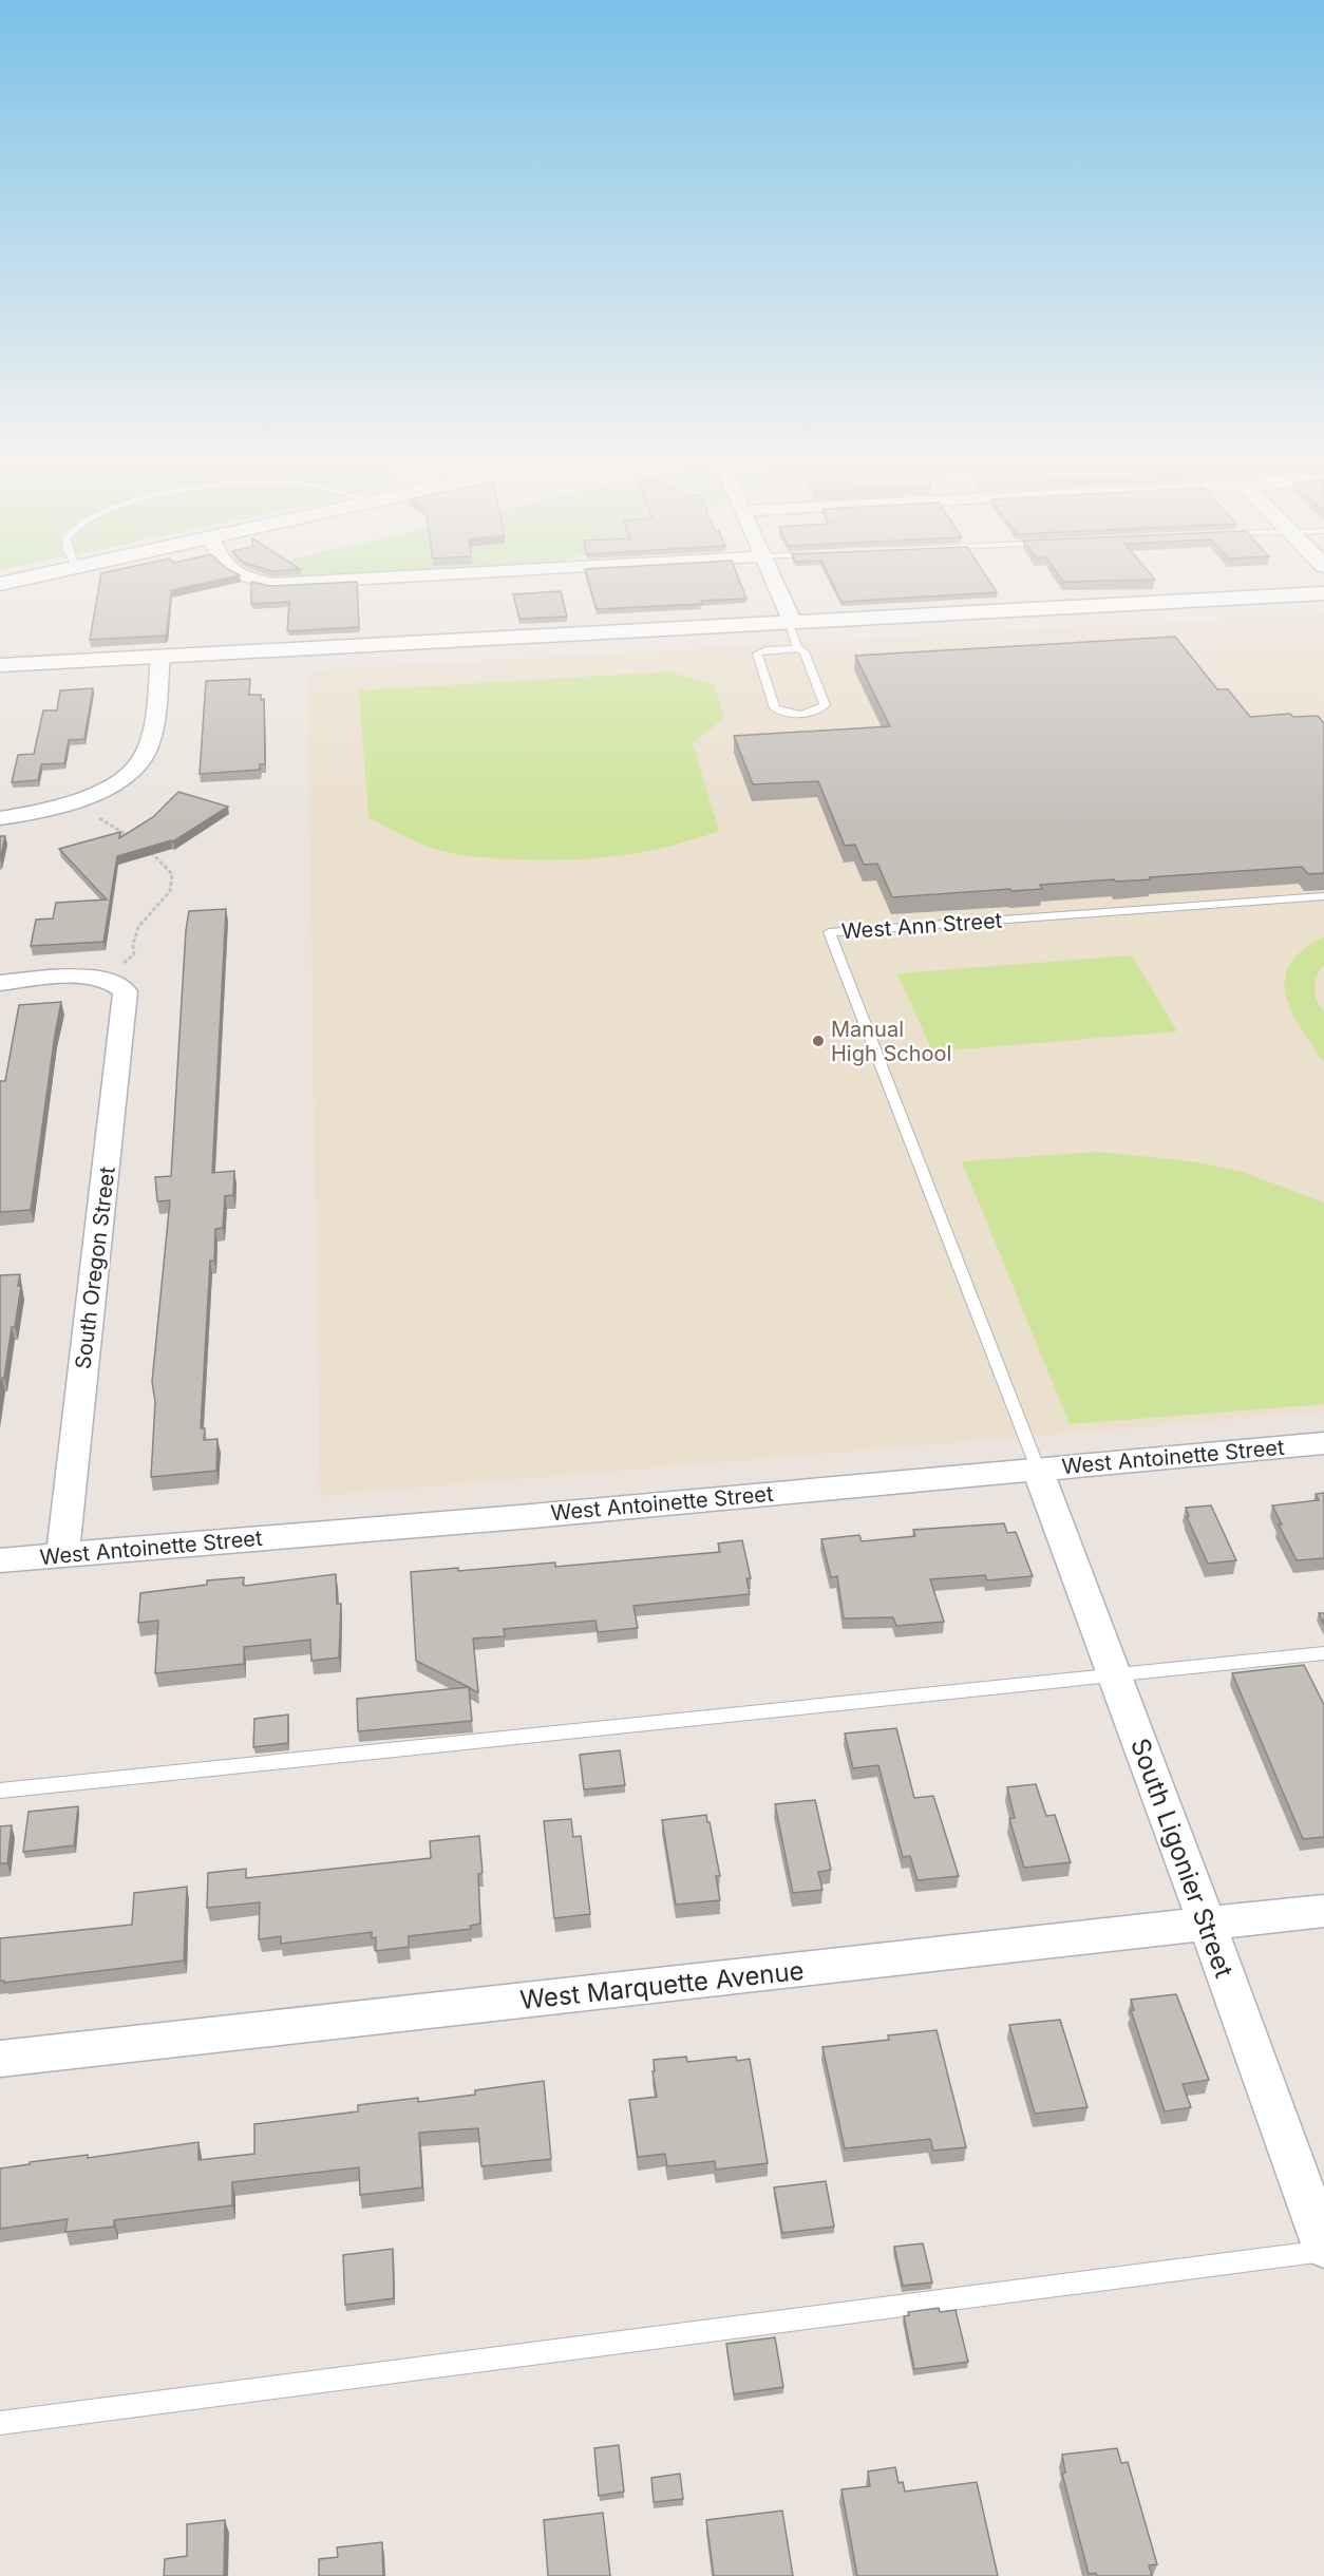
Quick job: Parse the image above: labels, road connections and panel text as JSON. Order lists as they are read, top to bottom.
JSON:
{
  "streets": {
    "street": [
      "South Oregon Street",
      "West Antoinette Street",
      "South Ligonier Street",
      "West Marquette Avenue"
    ],
    "lane": ["West Ann Street"]
  },
  "crossings": [
    ["West Ann Street", "West Antoinette Street"],
    ["West Ann Street", "South Ligonier Street"],
    ["South Oregon Street", "West Antoinette Street"],
    ["West Antoinette Street", "South Ligonier Street"],
    ["South Ligonier Street", "West Marquette Avenue"]
  ],
  "places": ["Manual High School"]
}
